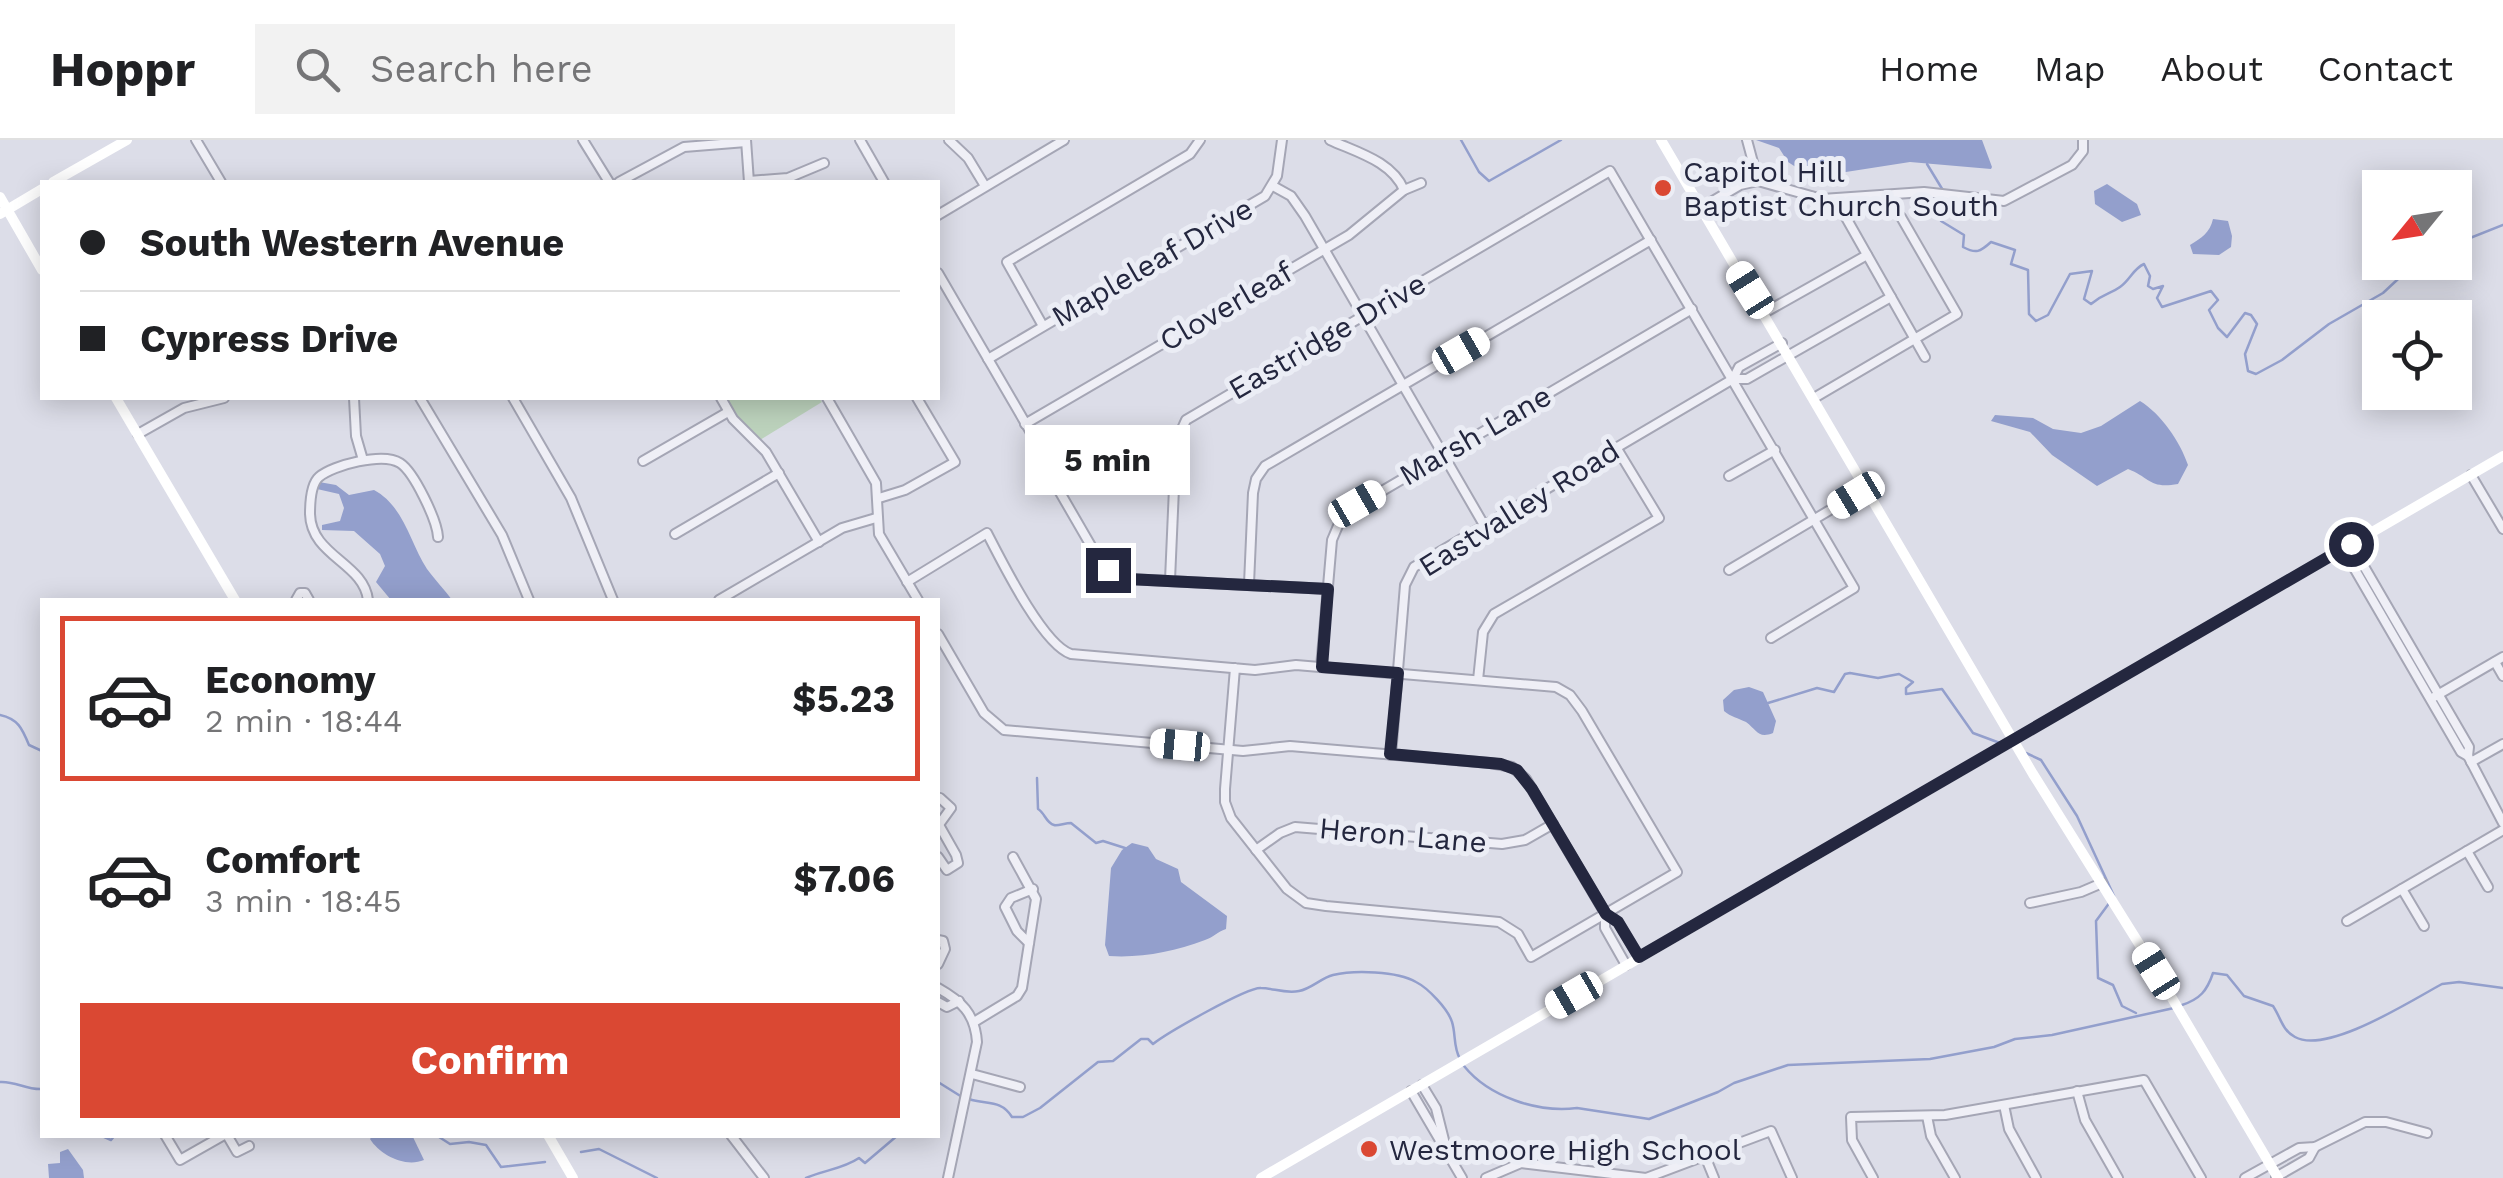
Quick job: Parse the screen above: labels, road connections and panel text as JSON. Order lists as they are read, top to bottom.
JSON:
{
  "streets": {
    "street": [
      "Mapleleaf Drive",
      "Cloverleaf",
      "Eastridge Drive",
      "Marsh Lane",
      "Eastvalley Road",
      "Heron Lane"
    ]
  },
  "places": ["Capitol Hill Baptist Church South", "Westmoore High School"],
  "north": "bottom left",
  "page": {
    "header": "Hoppr",
    "search": "Search here",
    "nav": [
      "Home",
      "Map",
      "About",
      "Contact"
    ],
    "banner": ["South Western Avenue", "Cypress Drive"],
    "bubble": "5 min",
    "list": [
      {
        "name": "Economy",
        "note": "2 min · 18:44",
        "value": "$5.23"
      },
      {
        "name": "Comfort",
        "note": "3 min · 18:45",
        "value": "$7.06"
      }
    ],
    "buttons": "Confirm"
  }
}
